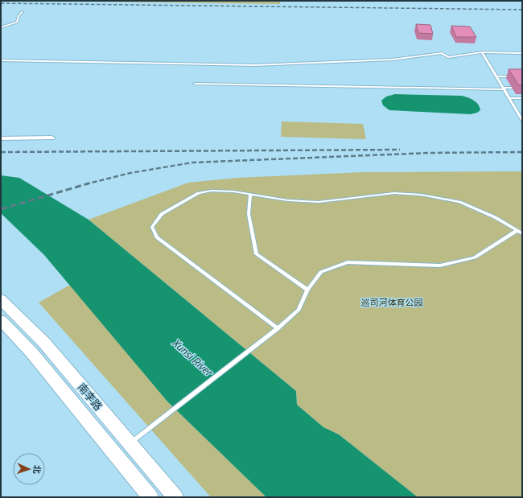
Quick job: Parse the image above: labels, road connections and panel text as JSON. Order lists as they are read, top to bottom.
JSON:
{
  "streets": {
    "main road": ["南李路"]
  },
  "water": ["Xunsi River"],
  "parks": ["巡司河体育公园"],
  "north": "right"
}
